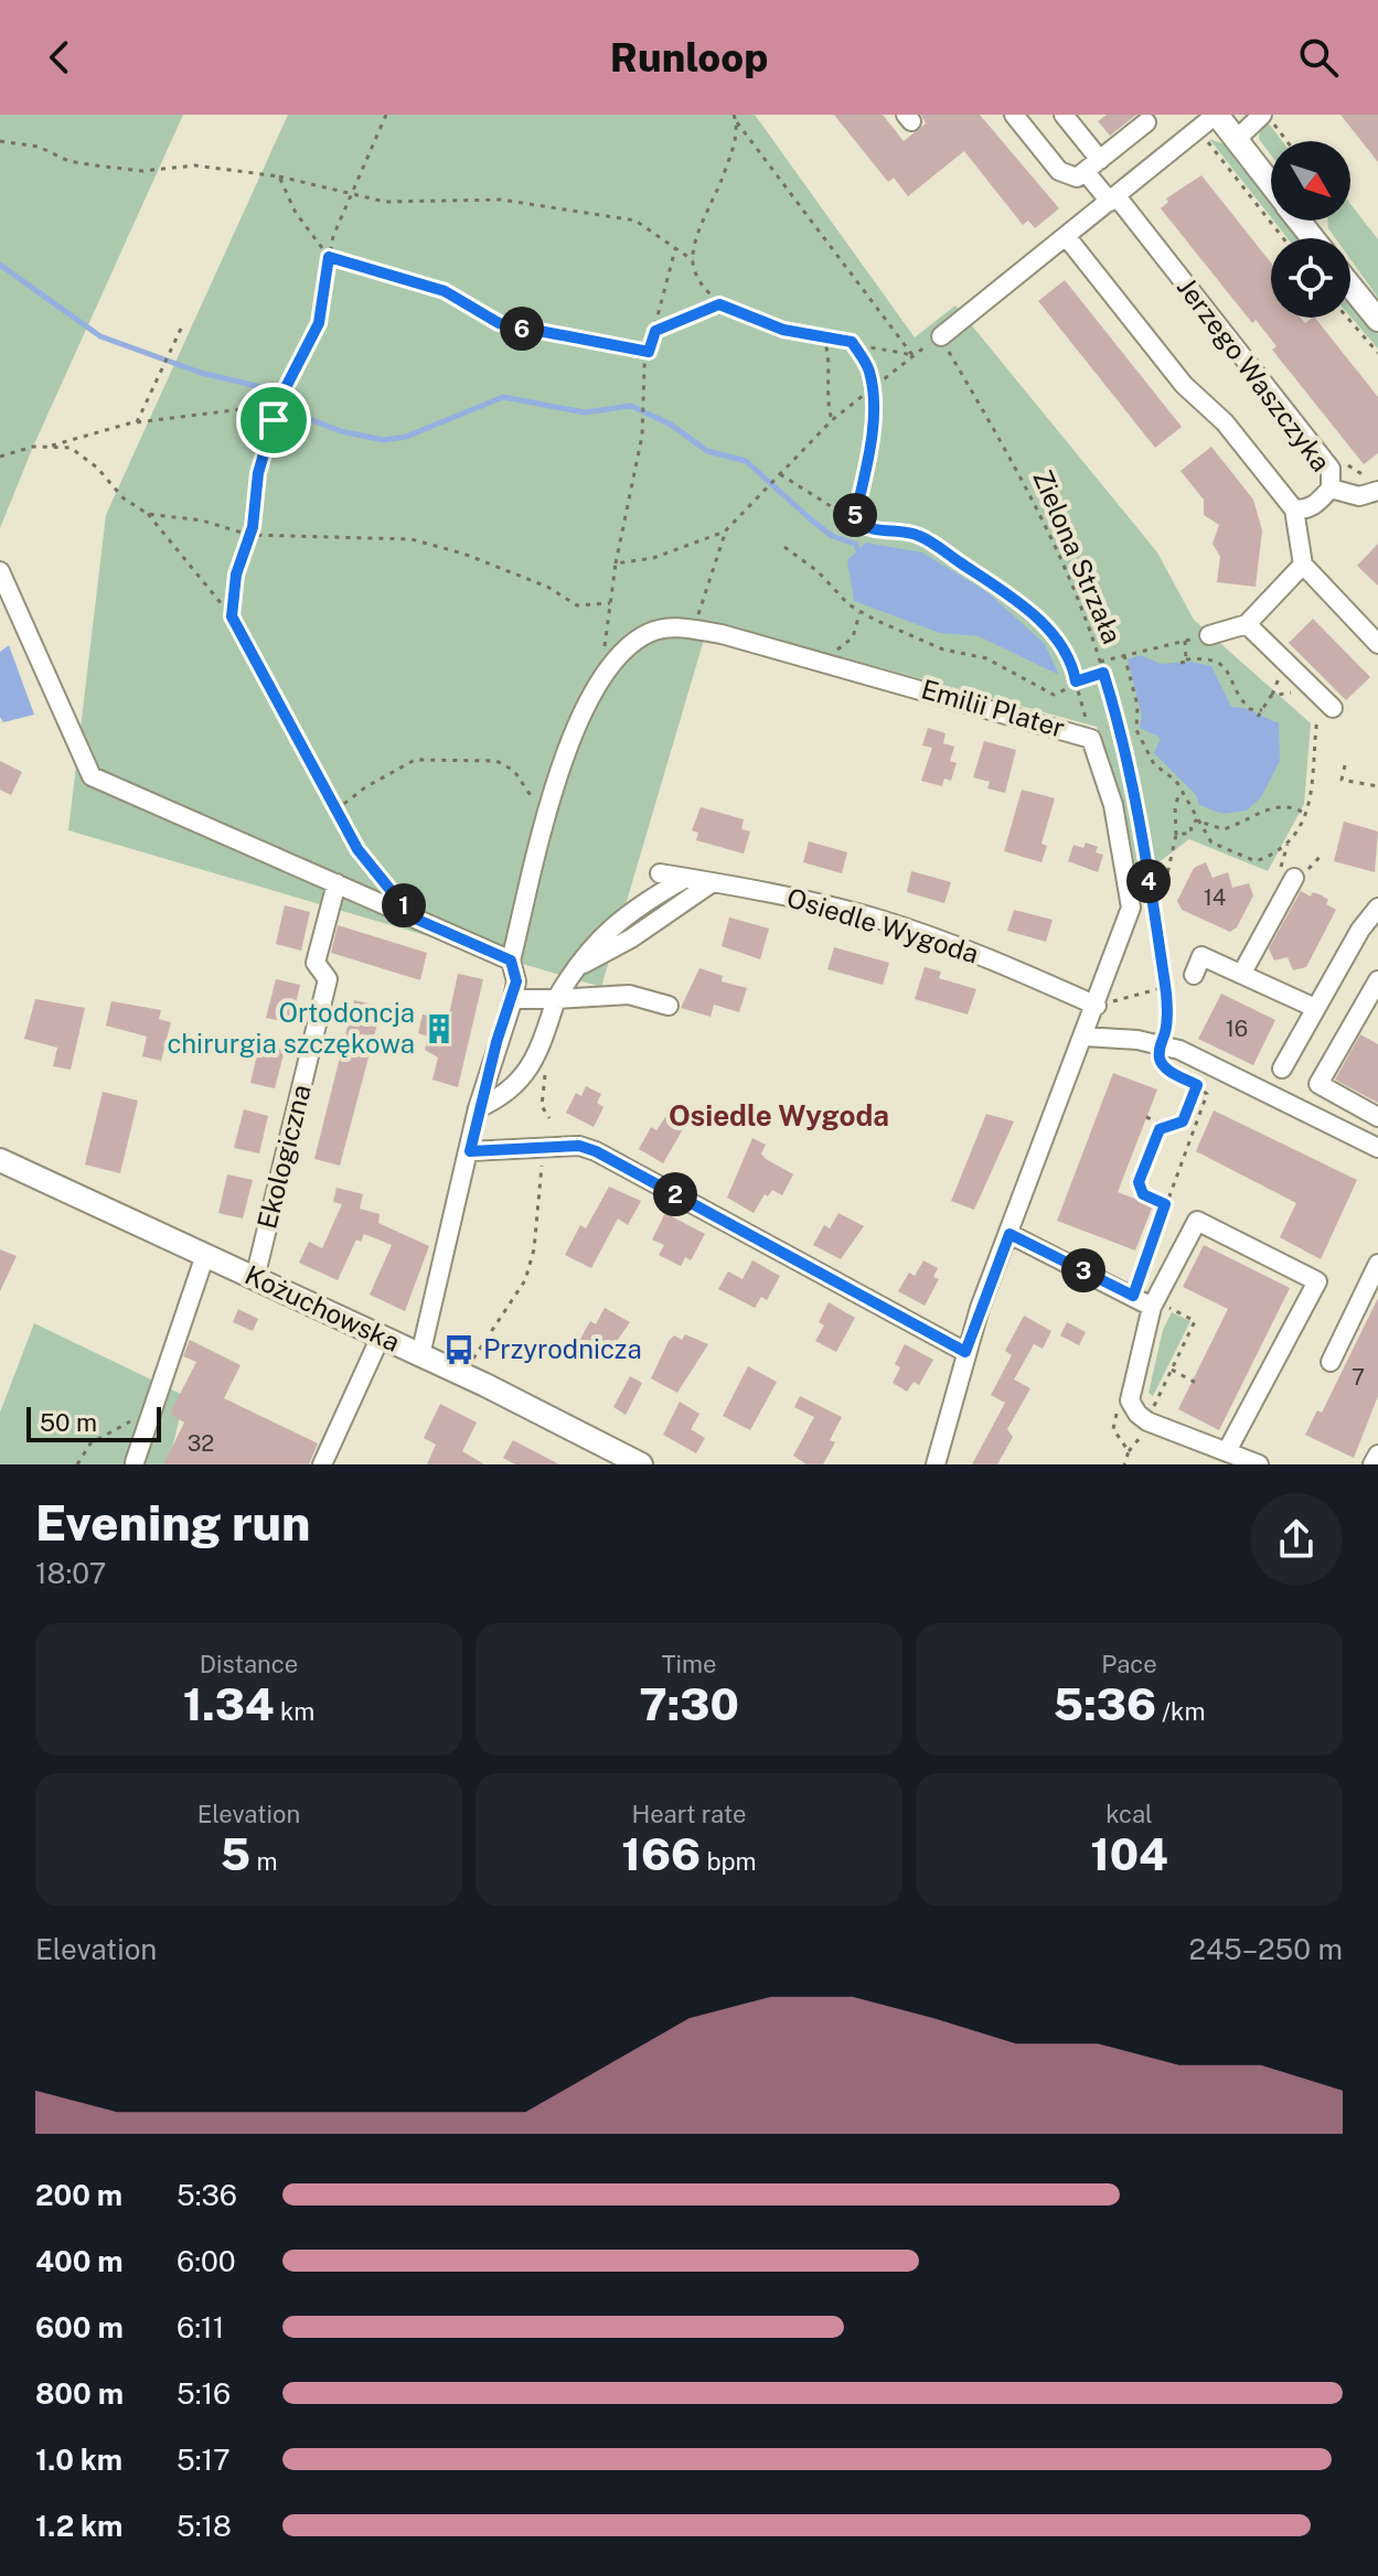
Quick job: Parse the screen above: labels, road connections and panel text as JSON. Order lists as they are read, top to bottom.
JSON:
{
  "streets": {
    "main road": ["Kożuchowska"],
    "street": [
      "Jerzego Waszczyka",
      "Emilii Plater",
      "Osiedle Wygoda",
      "Ekologiczna"
    ],
    "path": ["Zielona Strzała"]
  },
  "crossings": [
    ["Emilii Plater", "Osiedle Wygoda"],
    ["Ekologiczna", "Kożuchowska"]
  ],
  "districts": ["Osiedle Wygoda"],
  "places": {
    "building": ["Ortodoncja chirurgia szczękowa"],
    "bus stop": ["Przyrodnicza"]
  },
  "house_numbers": [
    "14",
    "16",
    "7",
    "32"
  ],
  "scale_bar": "50 m",
  "north": "bottom right",
  "page": {
    "header": "Runloop",
    "pins": [
      "6",
      "5",
      "4",
      "1",
      "2",
      "3"
    ],
    "scale": "50 m",
    "heading": ["Evening run", "18:07"],
    "stats": [
      ["Distance", "1.34 km"],
      ["Time", "7:30"],
      ["Pace", "5:36 /km"],
      ["Elevation", "5 m"],
      ["Heart rate", "166 bpm"],
      ["kcal", "104"]
    ],
    "chart": ["Elevation", "245–250 m"],
    "list": [
      {
        "name": "200 m",
        "note": "5:36"
      },
      {
        "name": "400 m",
        "note": "6:00"
      },
      {
        "name": "600 m",
        "note": "6:11"
      },
      {
        "name": "800 m",
        "note": "5:16"
      },
      {
        "name": "1.0 km",
        "note": "5:17"
      },
      {
        "name": "1.2 km",
        "note": "5:18"
      }
    ]
  }
}
